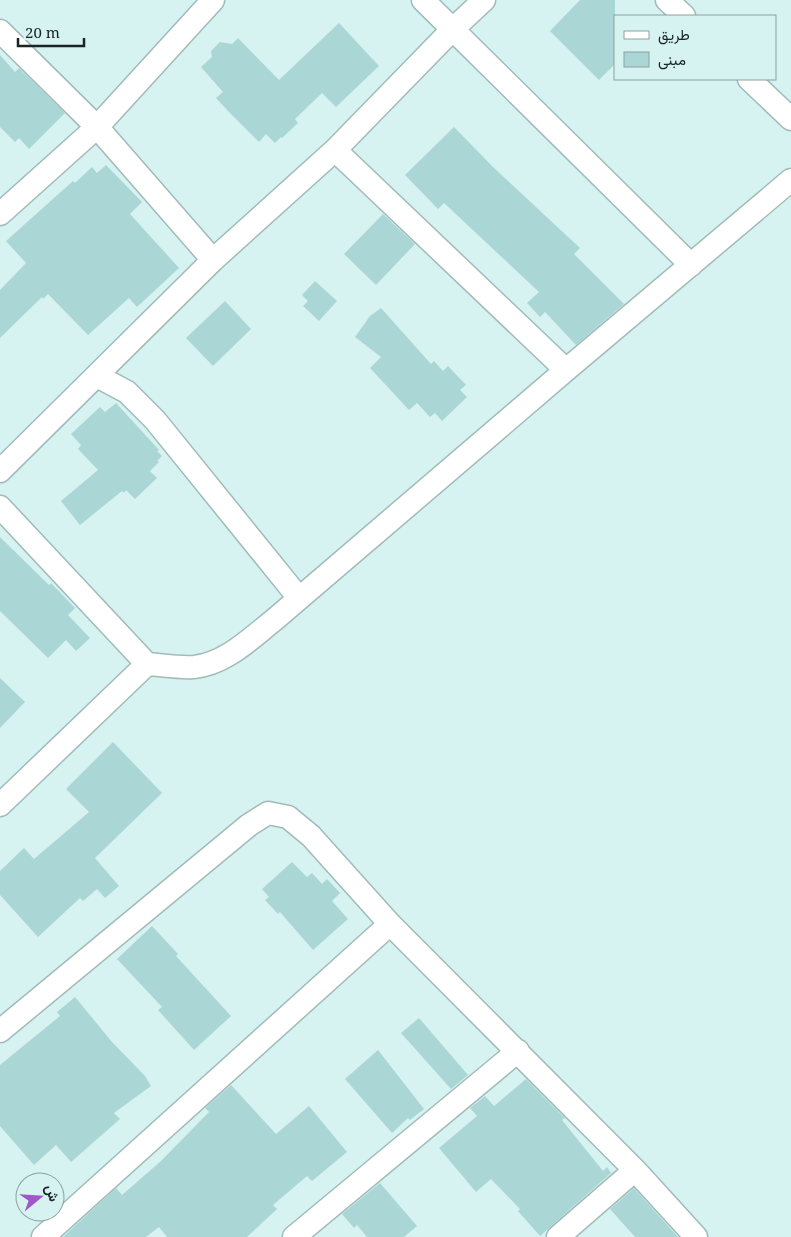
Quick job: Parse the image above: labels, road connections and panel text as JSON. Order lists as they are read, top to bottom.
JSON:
{
  "legend": ["طريق", "مبنى"],
  "scale_bar": "20 m",
  "north": "right"
}
